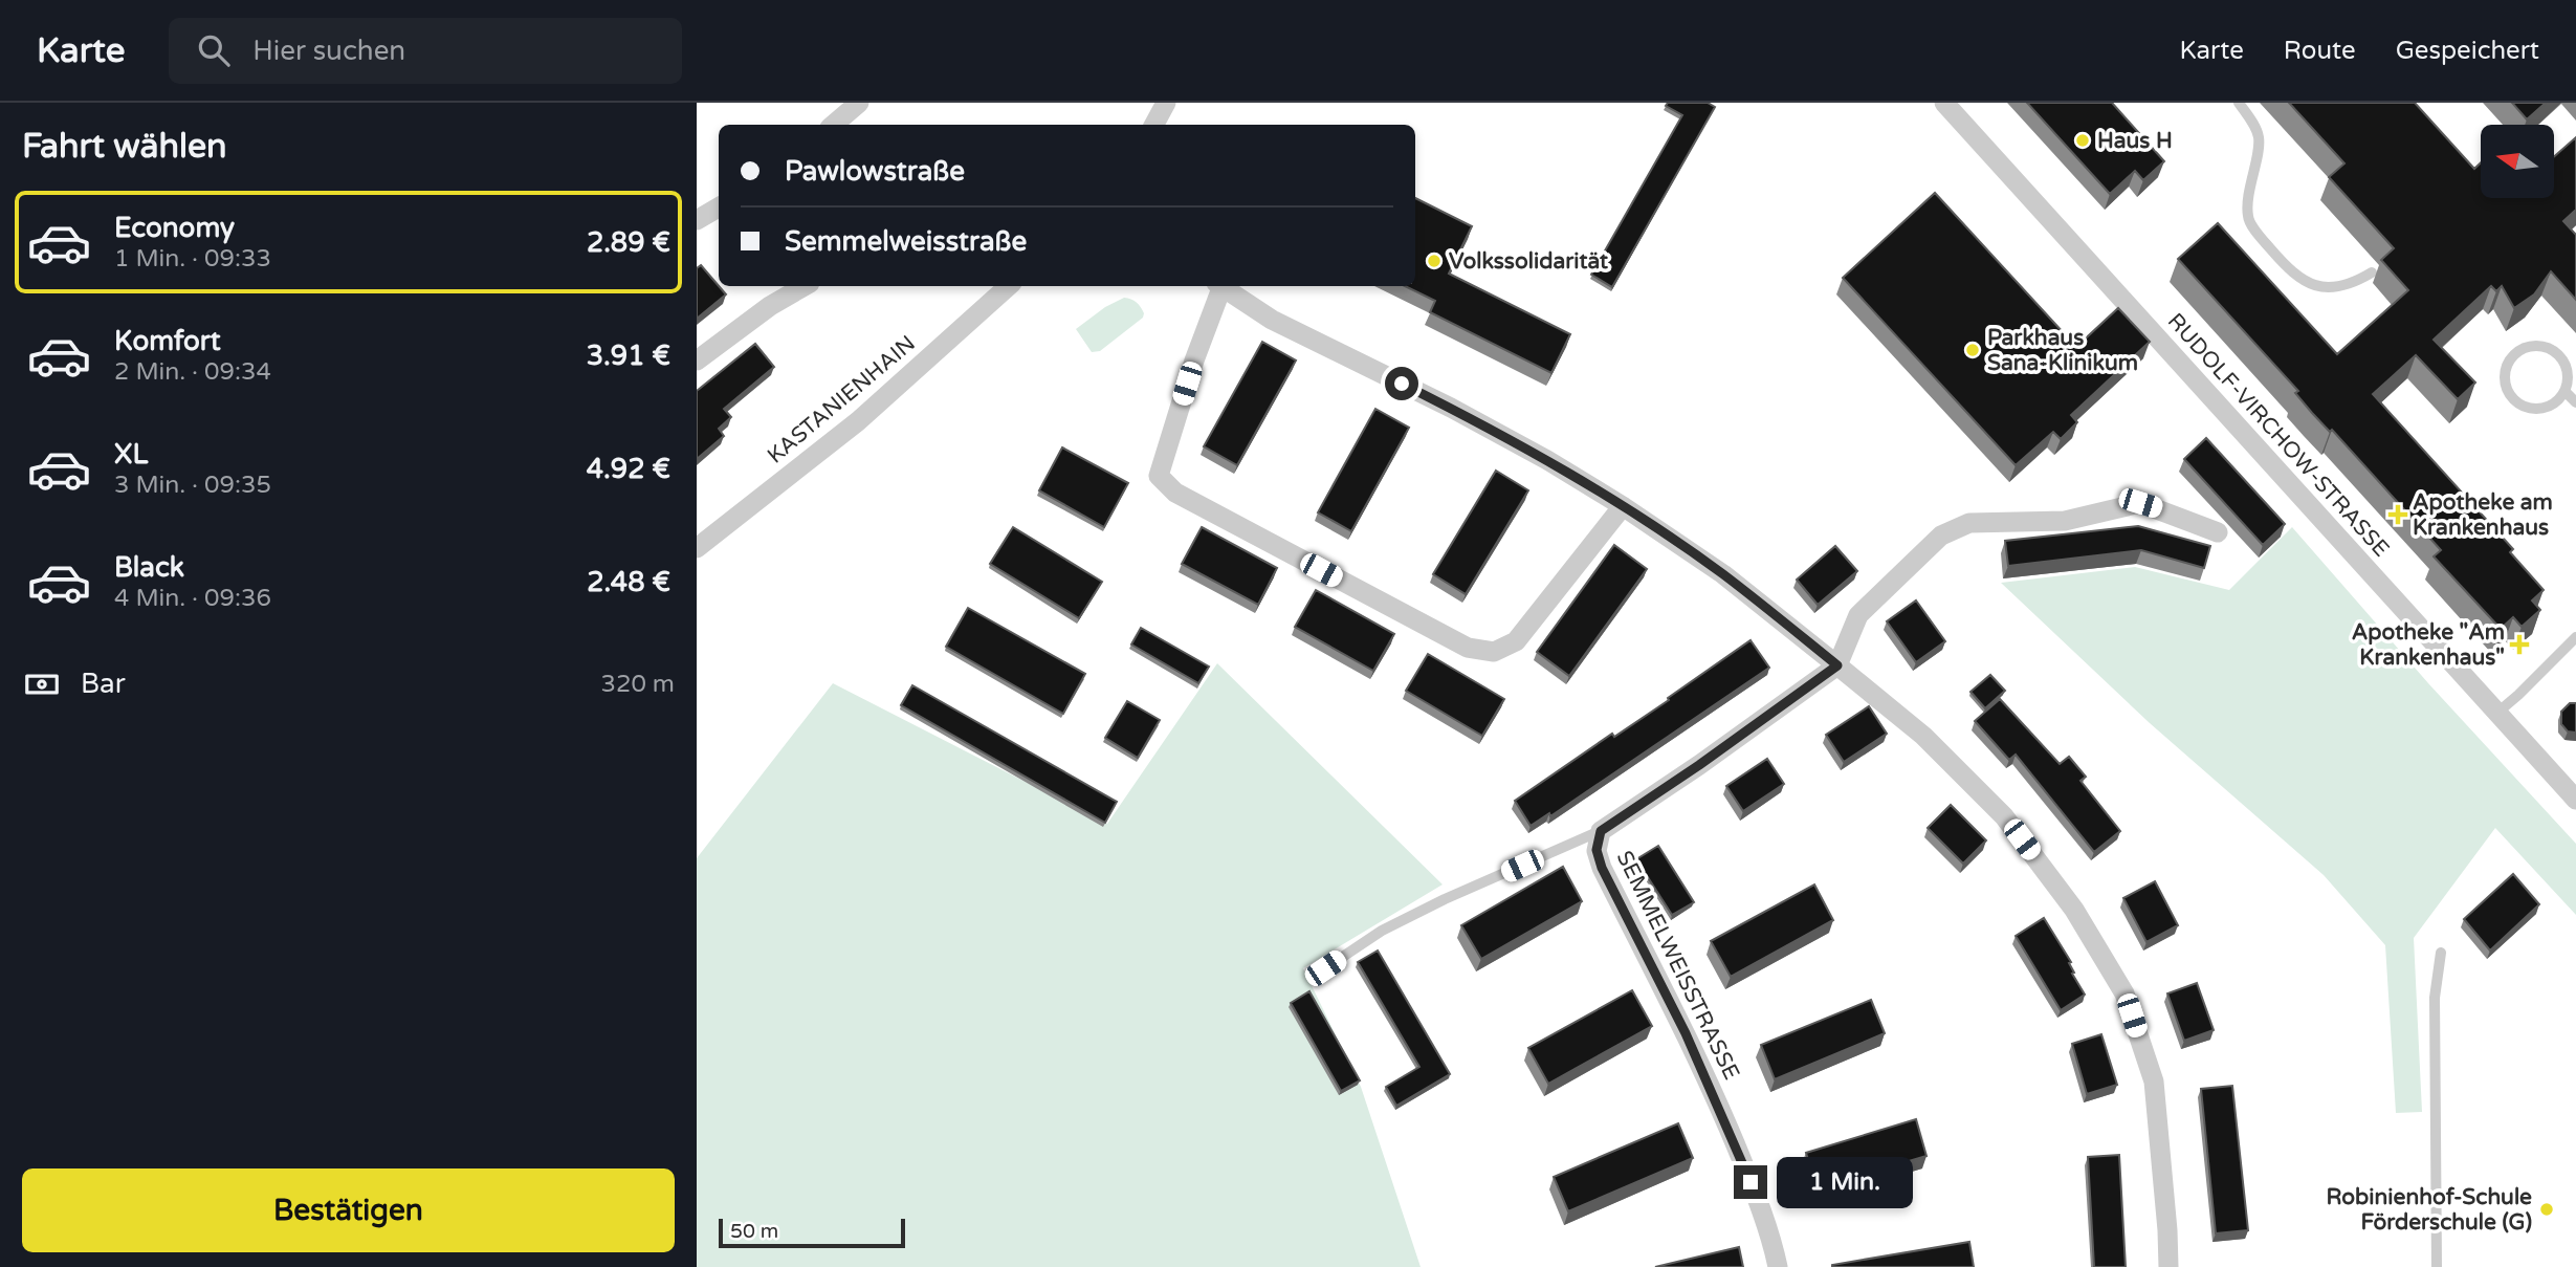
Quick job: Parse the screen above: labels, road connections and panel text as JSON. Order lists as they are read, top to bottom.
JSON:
{
  "streets": {
    "street": ["KASTANIENHAIN", "RUDOLF-VIRCHOW-STRASSE", "SEMMELWEISSTRASSE"]
  },
  "places": {
    "other": [
      "Haus H",
      "Volkssolidarität",
      "Parkhaus Sana-Klinikum",
      "Robinienhof-Schule Förderschule (G)"
    ],
    "health": ["Apotheke am Krankenhaus", "Apotheke \"Am Krankenhaus\""]
  },
  "scale_bar": "50 m",
  "north": "left",
  "page": {
    "header": "Karte",
    "search": "Hier suchen",
    "nav": ["Karte", "Route", "Gespeichert"],
    "heading": "Fahrt wählen",
    "banner": ["Pawlowstraße", "Semmelweisstraße"],
    "list": [
      {
        "name": "Economy",
        "note": "1 Min. · 09:33",
        "value": "2.89 €"
      },
      {
        "name": "Komfort",
        "note": "2 Min. · 09:34",
        "value": "3.91 €"
      },
      {
        "name": "XL",
        "note": "3 Min. · 09:35",
        "value": "4.92 €"
      },
      {
        "name": "Black",
        "note": "4 Min. · 09:36",
        "value": "2.48 €"
      }
    ],
    "pay": ["Bar", "320 m"],
    "buttons": "Bestätigen",
    "bubble": "1 Min.",
    "scale": "50 m"
  }
}
